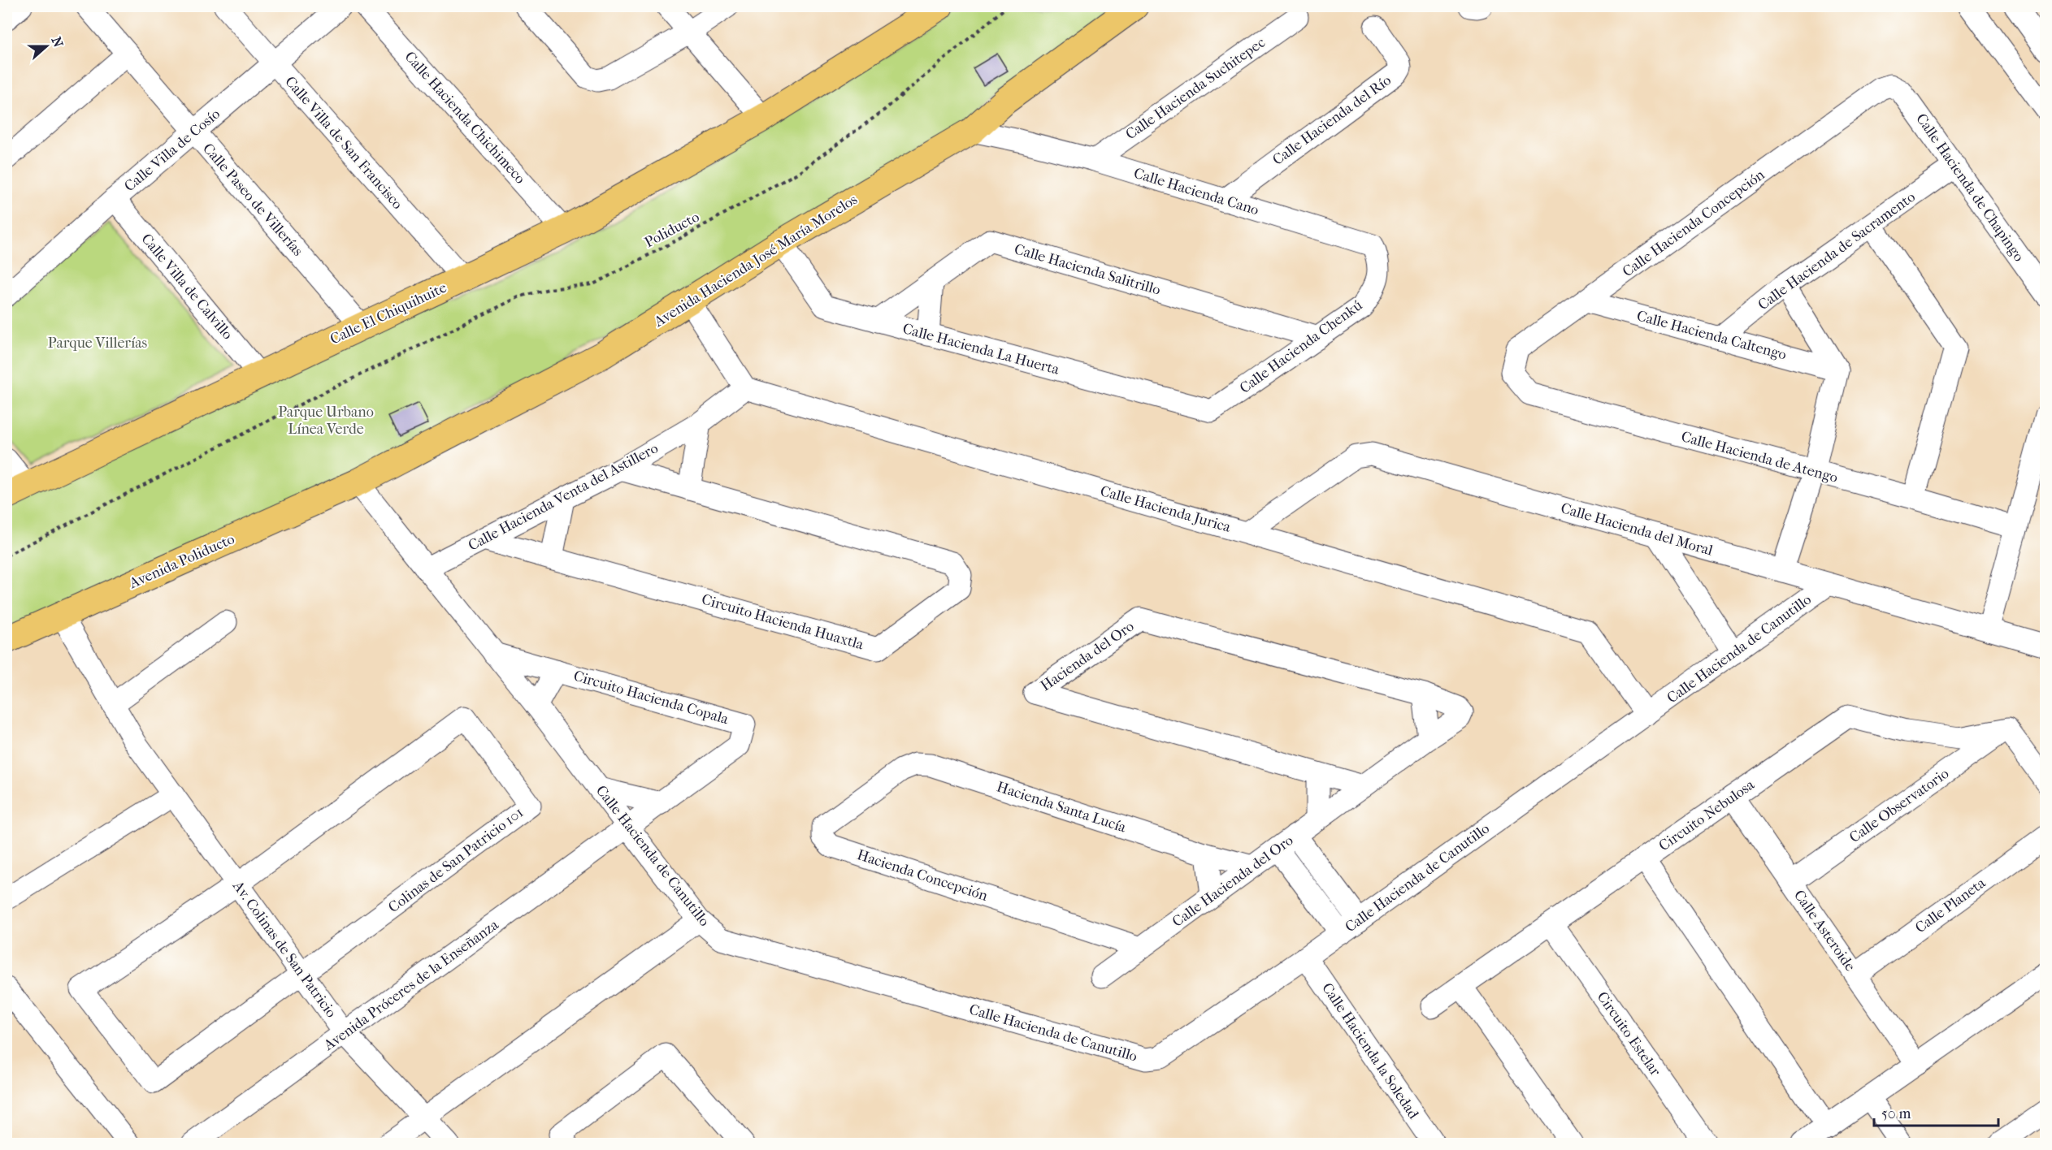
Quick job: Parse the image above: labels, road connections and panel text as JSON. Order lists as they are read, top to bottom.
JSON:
{
  "streets": {
    "main road": ["Avenida Hacienda José María Morelos", "Calle El Chiquihuite", "Avenida Poliducto"],
    "street": [
      "Calle Hacienda Suchitepec",
      "Calle Hacienda Chichimeco",
      "Calle Hacienda del Río",
      "Calle Villa de San Francisco",
      "Calle Villa de Cosío",
      "Calle Hacienda de Chapingo",
      "Calle Hacienda Cano",
      "Calle Paseo de Villerías",
      "Calle Hacienda Concepción",
      "Calle Hacienda de Sacramento",
      "Calle Hacienda Salitrillo",
      "Calle Villa de Calvillo",
      "Calle Hacienda Caltengo",
      "Calle Hacienda Chenkú",
      "Calle Hacienda La Huerta",
      "Calle Hacienda de Atengo",
      "Calle Hacienda Venta del Astillero",
      "Calle Hacienda Jurica",
      "Calle Hacienda del Moral",
      "Circuito Hacienda Huaxtla",
      "Calle Hacienda de Canutillo",
      "Hacienda del Oro",
      "Circuito Hacienda Copala",
      "Calle Observatorio",
      "Hacienda Santa Lucía",
      "Circuito Nebulosa",
      "Colinas de San Patricio 101",
      "Hacienda Concepción",
      "Calle Hacienda del Oro",
      "Calle Planeta",
      "Calle Asteroide",
      "Av. Colinas de San Patricio",
      "Avenida Próceres de la Enseñanza",
      "Circuito Estelar",
      "Calle Hacienda la Soledad"
    ],
    "path": ["Poliducto"]
  },
  "crossings": [
    ["Calle Hacienda Suchitepec", "Calle Hacienda Cano"],
    ["Calle Hacienda Chichimeco", "Calle El Chiquihuite"],
    ["Calle Hacienda del Río", "Calle Hacienda Cano"],
    ["Calle Villa de San Francisco", "Calle Villa de Cosío"],
    ["Calle Villa de San Francisco", "Calle El Chiquihuite"],
    ["Calle Villa de Cosío", "Calle Paseo de Villerías"],
    ["Calle Villa de Cosío", "Calle Villa de Calvillo"],
    ["Calle Hacienda de Chapingo", "Calle Hacienda Concepción"],
    ["Calle Hacienda de Chapingo", "Calle Hacienda de Sacramento"],
    ["Calle Hacienda Cano", "Avenida Hacienda José María Morelos"],
    ["Calle Hacienda Cano", "Calle Hacienda Chenkú"],
    ["Calle Paseo de Villerías", "Calle El Chiquihuite"],
    ["Calle Hacienda Concepción", "Calle Hacienda Caltengo"],
    ["Calle Hacienda Concepción", "Calle Hacienda de Atengo"],
    ["Calle Hacienda de Sacramento", "Calle Hacienda Caltengo"],
    ["Avenida Hacienda José María Morelos", "Calle Hacienda La Huerta"],
    ["Avenida Hacienda José María Morelos", "Avenida Poliducto"],
    ["Avenida Hacienda José María Morelos", "Calle Hacienda de Canutillo"],
    ["Calle Hacienda Salitrillo", "Calle Hacienda Chenkú"],
    ["Calle Hacienda Salitrillo", "Calle Hacienda La Huerta"],
    ["Calle Villa de Calvillo", "Calle El Chiquihuite"],
    ["Calle Hacienda Chenkú", "Calle Hacienda La Huerta"],
    ["Calle Hacienda Venta del Astillero", "Calle Hacienda Jurica"],
    ["Calle Hacienda Venta del Astillero", "Circuito Hacienda Huaxtla"],
    ["Calle Hacienda Venta del Astillero", "Calle Hacienda de Canutillo"],
    ["Calle Hacienda Jurica", "Calle Hacienda del Moral"],
    ["Calle Hacienda Jurica", "Calle Hacienda de Canutillo"],
    ["Calle Hacienda del Moral", "Calle Hacienda de Canutillo"],
    ["Avenida Poliducto", "Calle Hacienda de Canutillo"],
    ["Avenida Poliducto", "Av. Colinas de San Patricio"],
    ["Calle Hacienda de Canutillo", "Circuito Hacienda Copala"],
    ["Calle Hacienda de Canutillo", "Avenida Próceres de la Enseñanza"],
    ["Calle Hacienda de Canutillo", "Calle Hacienda la Soledad"],
    ["Hacienda del Oro", "Calle Hacienda del Oro"],
    ["Circuito Hacienda Copala", "Avenida Próceres de la Enseñanza"],
    ["Calle Observatorio", "Circuito Nebulosa"],
    ["Calle Observatorio", "Calle Asteroide"],
    ["Hacienda Santa Lucía", "Hacienda Concepción"],
    ["Hacienda Santa Lucía", "Calle Hacienda del Oro"],
    ["Circuito Nebulosa", "Calle Asteroide"],
    ["Colinas de San Patricio 101", "Av. Colinas de San Patricio"],
    ["Hacienda Concepción", "Calle Hacienda del Oro"],
    ["Calle Planeta", "Calle Asteroide"],
    ["Av. Colinas de San Patricio", "Avenida Próceres de la Enseñanza"]
  ],
  "parks": ["Parque Villerías", "Parque Urbano Línea Verde"],
  "scale_bar": "50 m",
  "north": "right"
}
